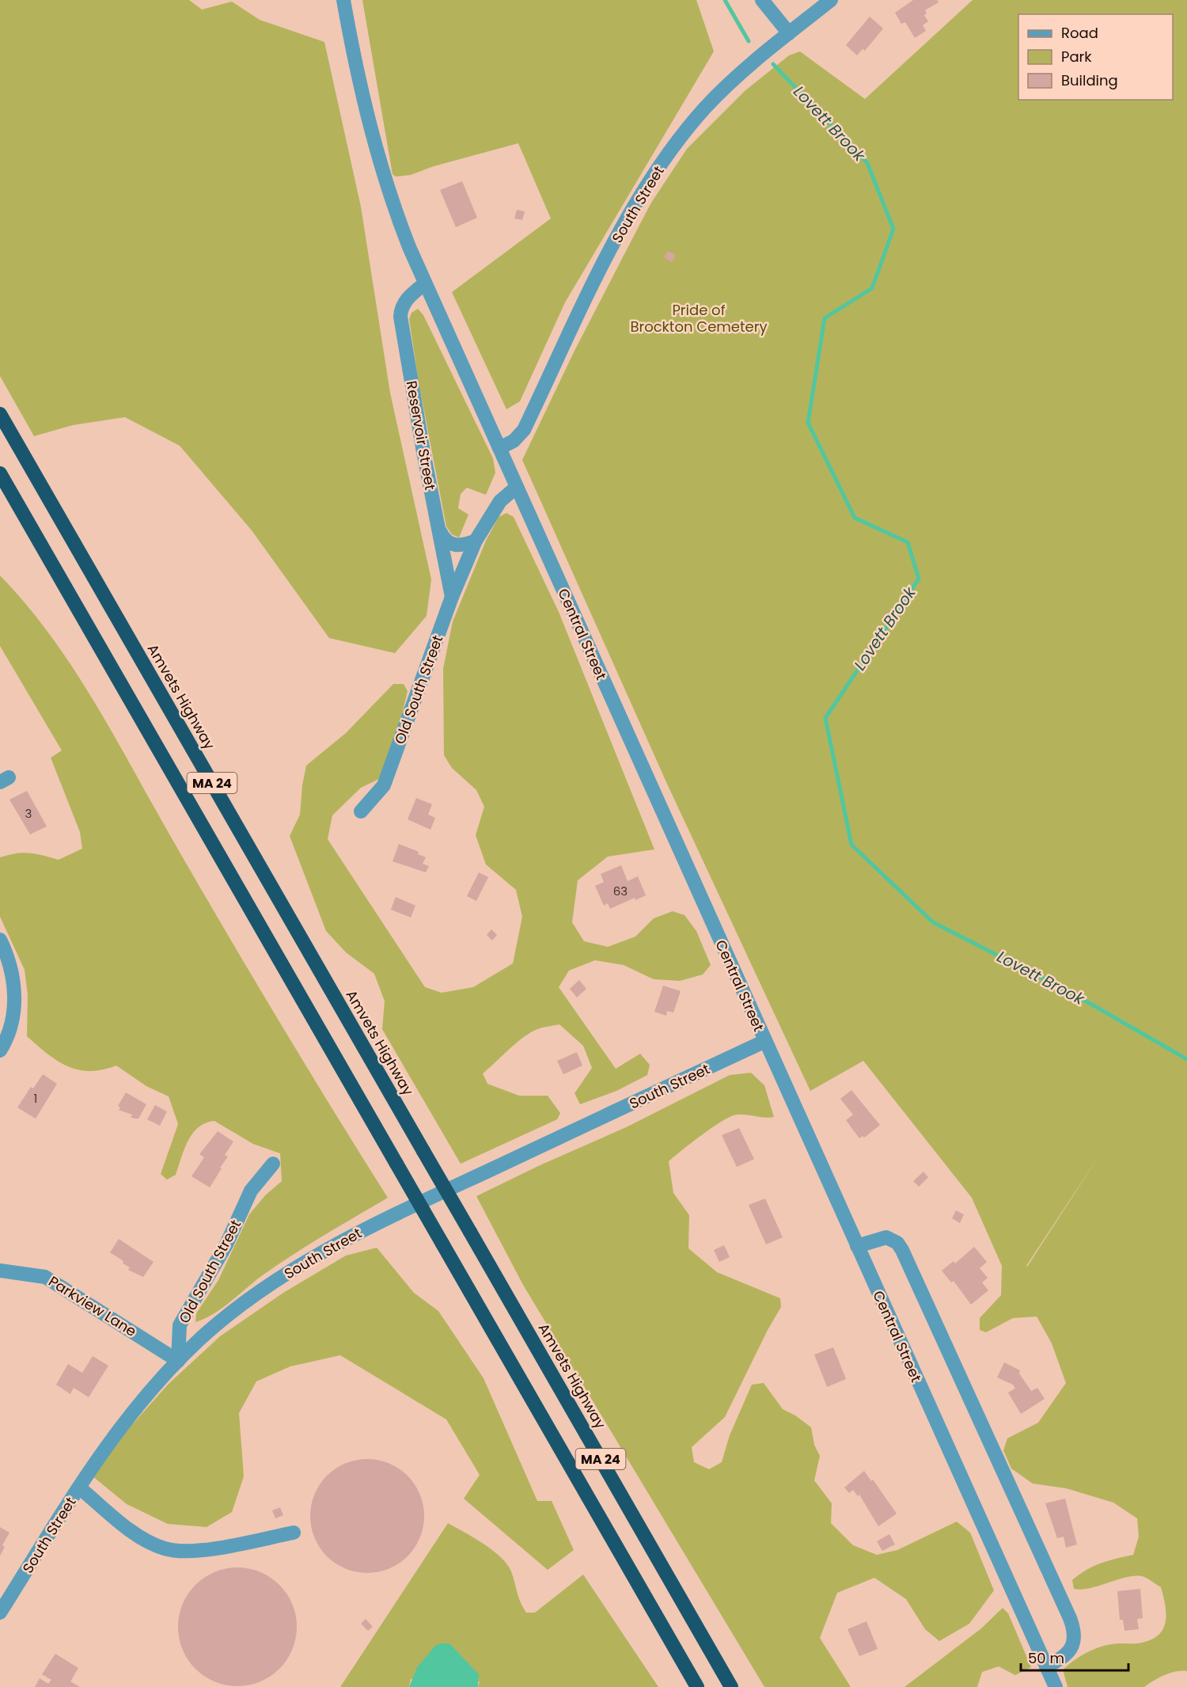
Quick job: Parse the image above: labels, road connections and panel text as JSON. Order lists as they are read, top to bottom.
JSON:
{
  "streets": {
    "highway": ["Amvets Highway", "MA 24"],
    "street": [
      "South Street",
      "Reservoir Street",
      "Central Street",
      "Old South Street",
      "Parkview Lane"
    ]
  },
  "crossings": [
    ["South Street", "Central Street"],
    ["South Street", "Old South Street"],
    ["South Street", "Parkview Lane"],
    ["Reservoir Street", "Central Street"],
    ["Reservoir Street", "Old South Street"],
    ["Old South Street", "Parkview Lane"]
  ],
  "water": ["Lovett Brook"],
  "parks": ["Pride of Brockton Cemetery"],
  "house_numbers": ["3", "63", "1"],
  "legend": ["Road", "Park", "Building"],
  "scale_bar": "50 m"
}
